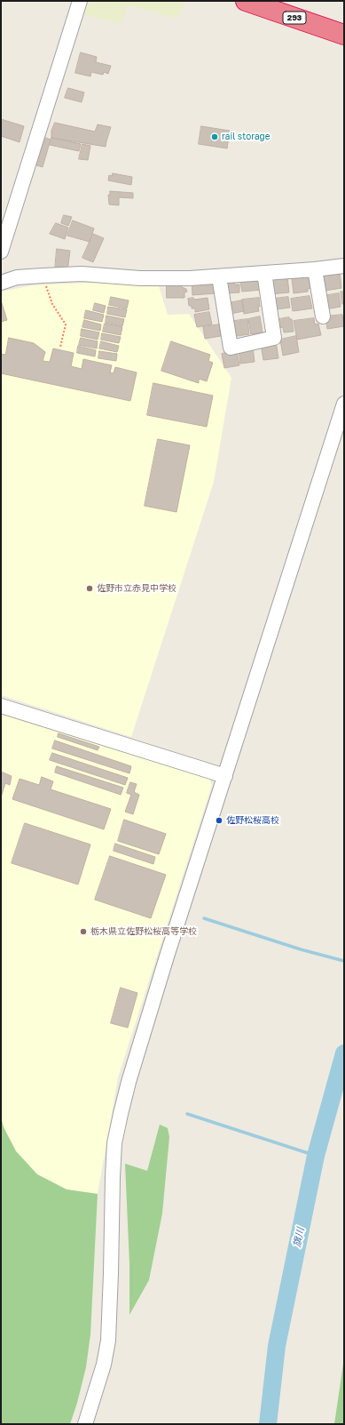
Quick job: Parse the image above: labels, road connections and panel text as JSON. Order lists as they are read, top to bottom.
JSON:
{
  "streets": {
    "highway": ["293"]
  },
  "water": ["旗川"],
  "places": [
    "rail storage",
    "佐野市立赤見中学校",
    "佐野松桜高校",
    "栃木県立佐野松桜高等学校"
  ]
}
